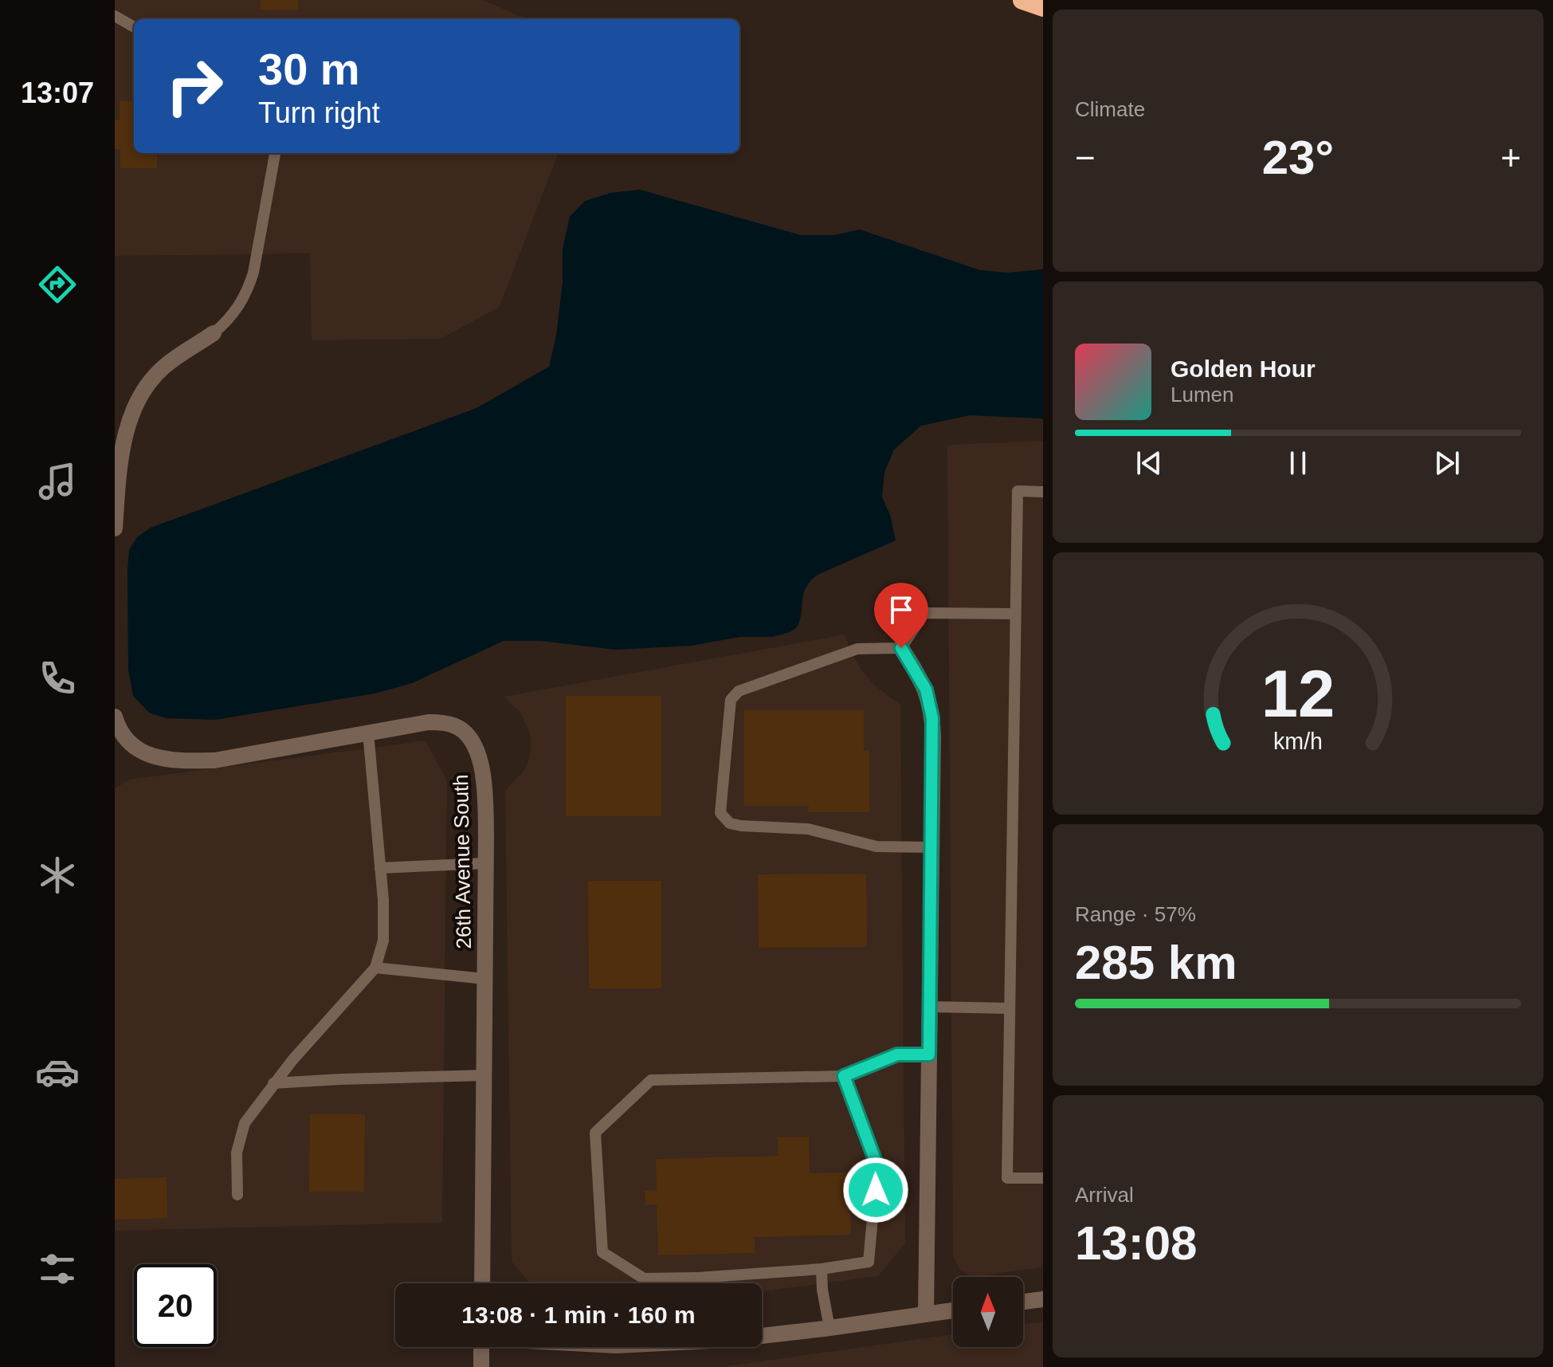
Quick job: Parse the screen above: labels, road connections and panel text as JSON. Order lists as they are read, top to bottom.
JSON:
{
  "streets": {
    "street": ["26th Avenue South"]
  },
  "north": "top",
  "page": {
    "tabs": "13:07",
    "tile": [
      "Climate",
      ["Range · 57%", "285 km"],
      ["Arrival", "13:08"]
    ],
    "turn": ["30 m", "Turn right"],
    "heat": ["−", "23°", "+"],
    "song": ["Golden Hour", "Lumen"],
    "limit": "20",
    "trip": "13:08 · 1 min · 160 m",
    "gauge": ["12", "km/h"]
  }
}
